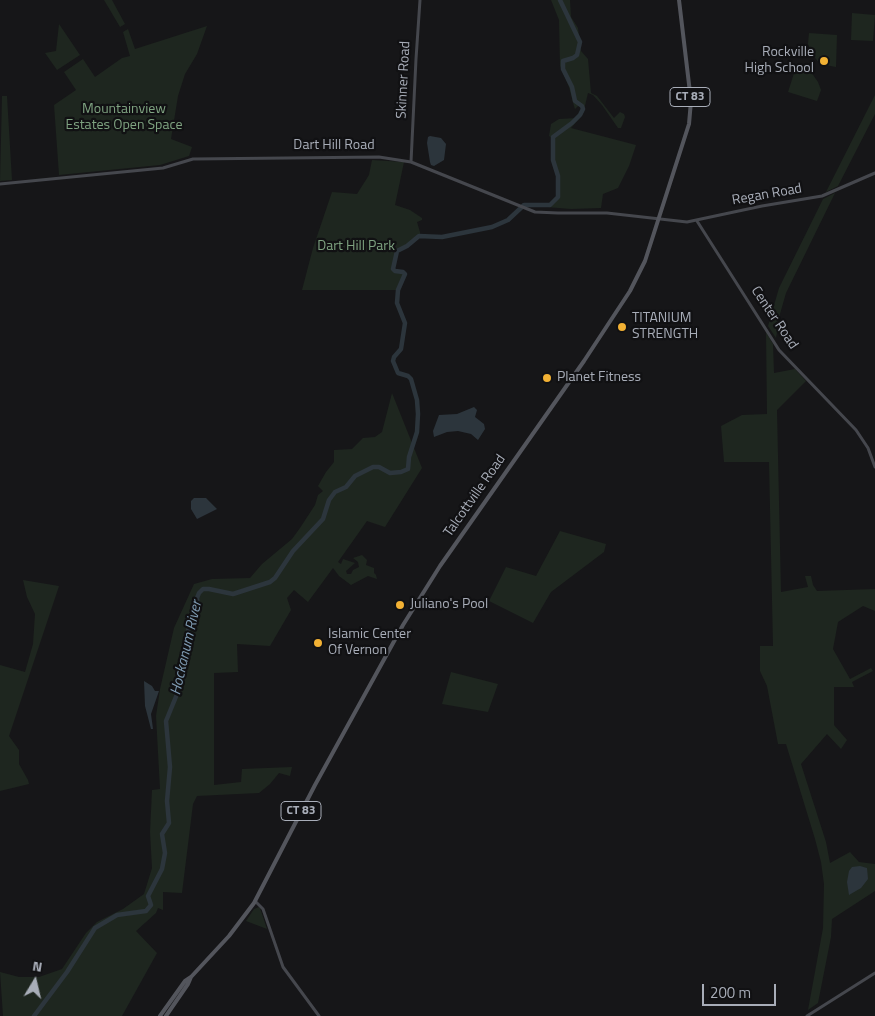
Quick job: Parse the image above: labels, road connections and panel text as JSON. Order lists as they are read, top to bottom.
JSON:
{
  "streets": {
    "main road": ["CT 83", "Talcottville Road"],
    "street": [
      "Skinner Road",
      "Dart Hill Road",
      "Regan Road",
      "Center Road"
    ]
  },
  "crossings": [
    ["Skinner Road", "Dart Hill Road"],
    ["Dart Hill Road", "Regan Road"],
    ["Dart Hill Road", "Talcottville Road"],
    ["Regan Road", "Center Road"],
    ["Regan Road", "Talcottville Road"]
  ],
  "water": ["Hockanum River"],
  "parks": ["Mountainview Estates Open Space", "Dart Hill Park"],
  "places": [
    "Rockville High School",
    "TITANIUM STRENGTH",
    "Planet Fitness",
    "Juliano's Pool",
    "Islamic Center Of Vernon"
  ],
  "scale_bar": "200 m",
  "north": "top"
}
